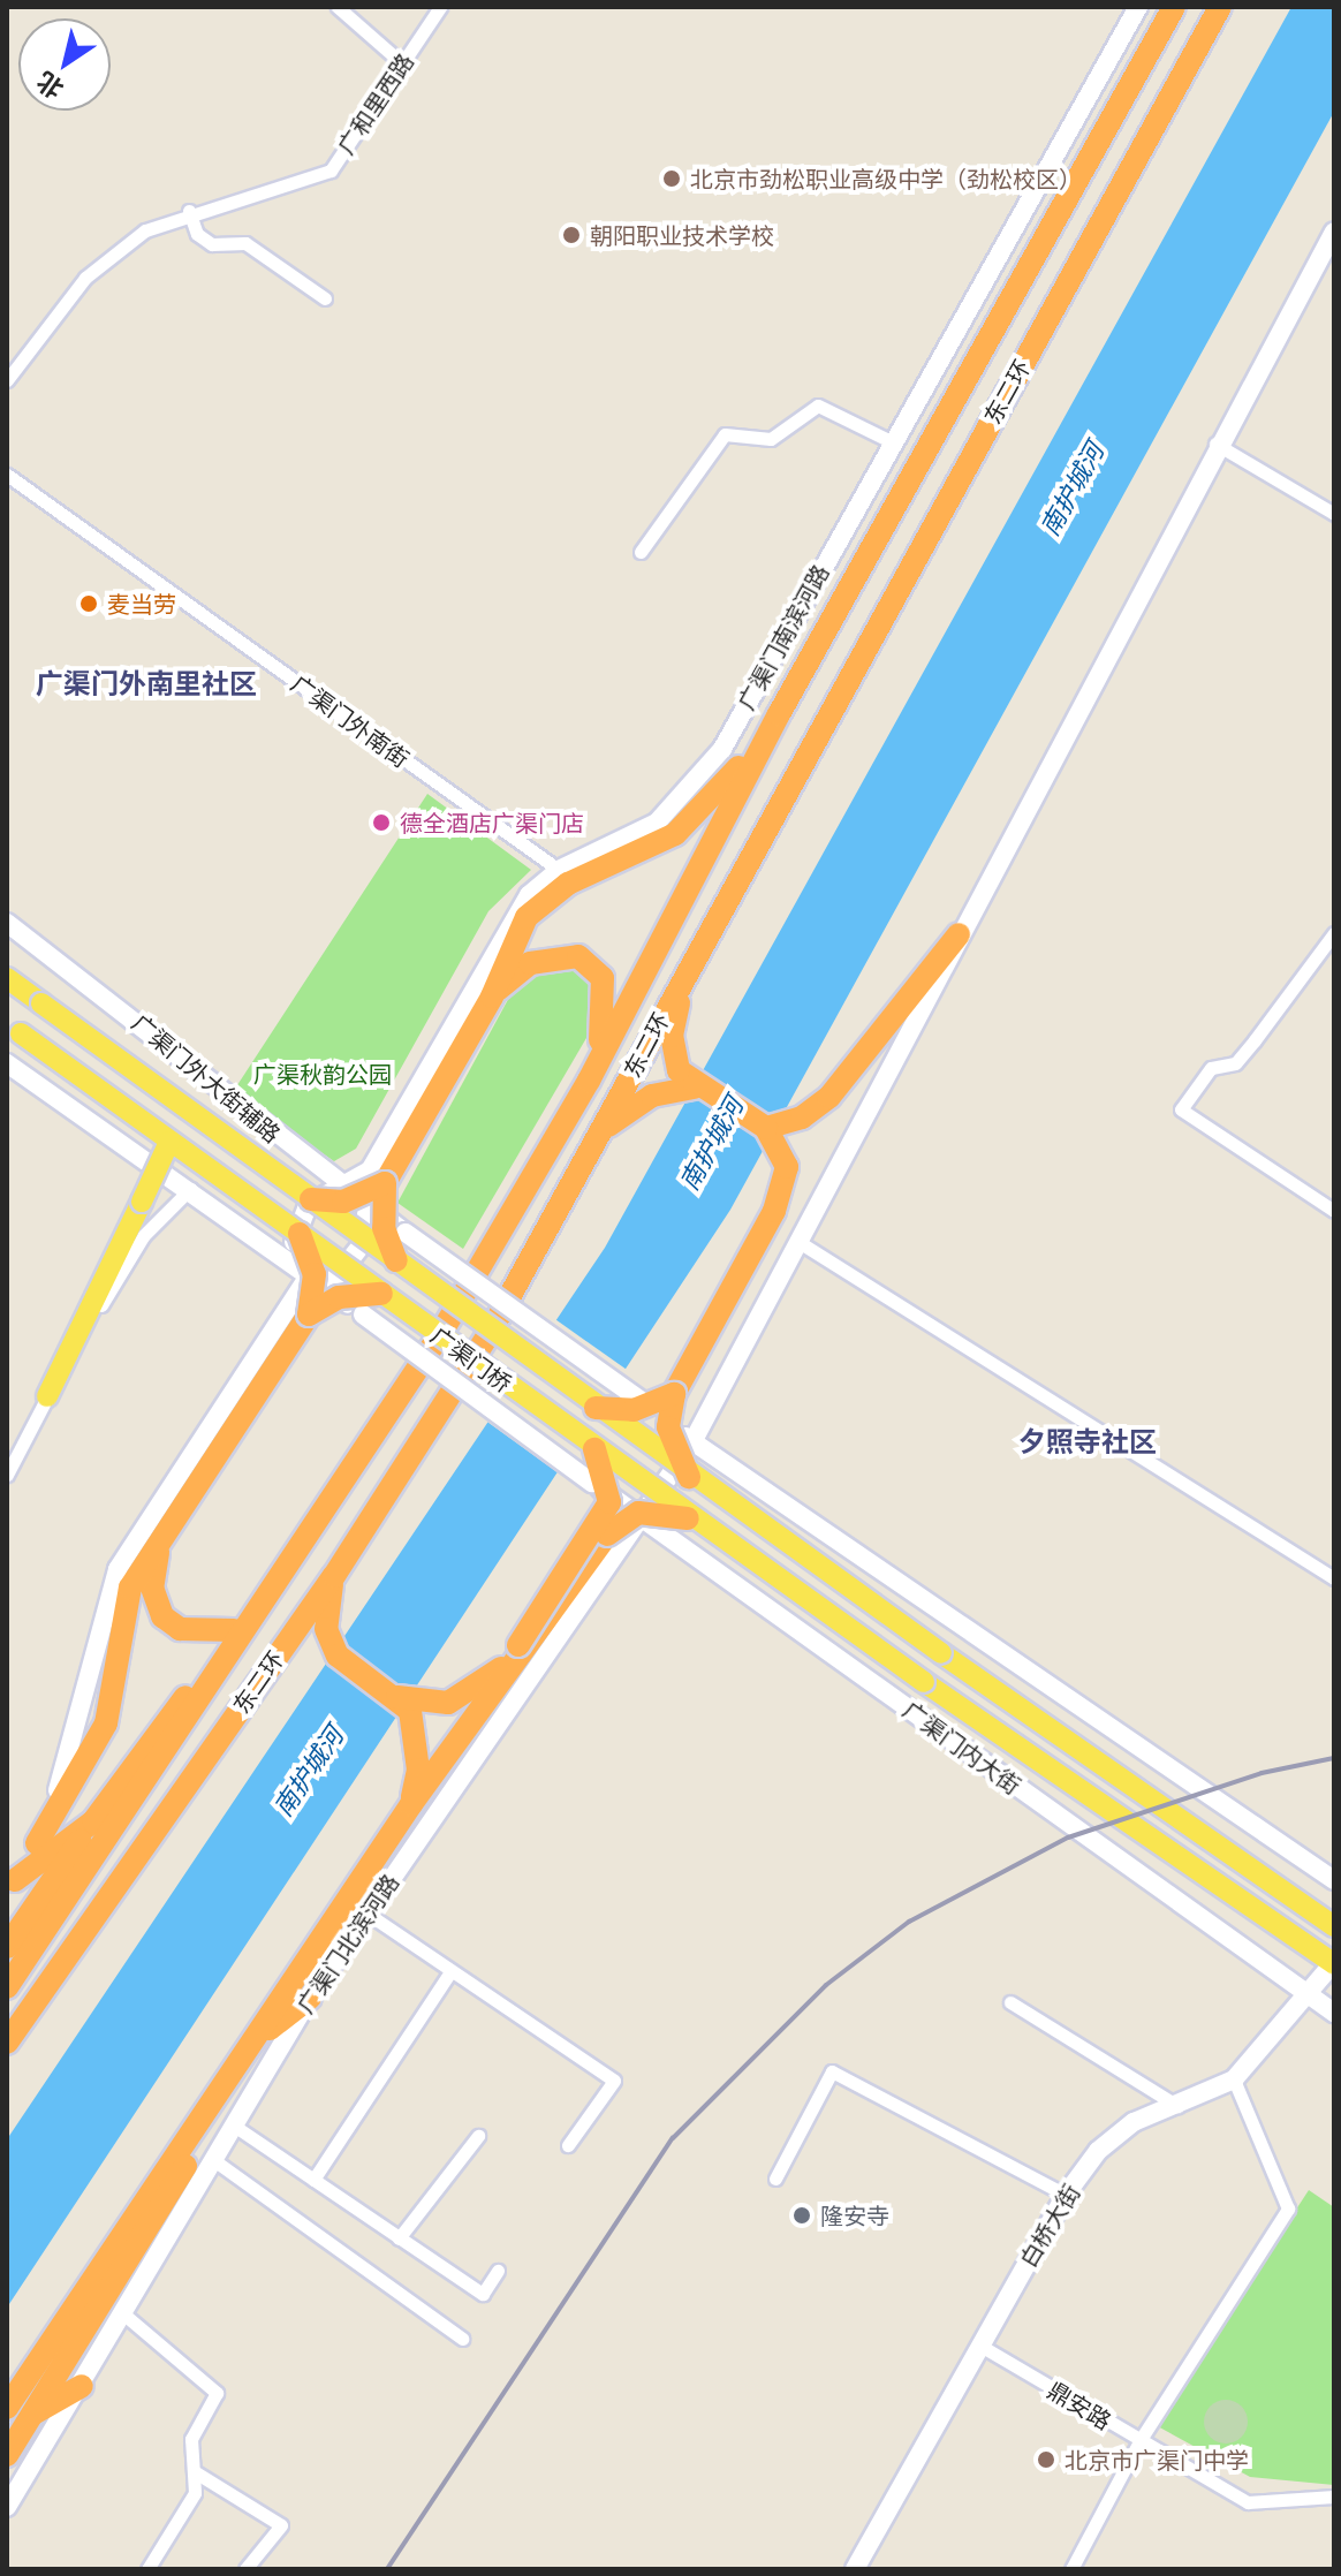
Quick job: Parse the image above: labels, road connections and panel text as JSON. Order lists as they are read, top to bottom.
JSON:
{
  "streets": {
    "highway": ["东二环"],
    "main road": ["广渠门桥", "广渠门内大街"],
    "street": [
      "广和里西路",
      "广渠门南滨河路",
      "广渠门外南街",
      "广渠门外大街辅路",
      "广渠门北滨河路",
      "白桥大街",
      "鼎安路"
    ]
  },
  "crossings": [
    ["广渠门南滨河路", "广渠门外南街"],
    ["广渠门南滨河路", "广渠门外大街辅路"],
    ["广渠门南滨河路", "广渠门桥"],
    ["广渠门外大街辅路", "广渠门桥"],
    ["广渠门外大街辅路", "广渠门北滨河路"],
    ["广渠门桥", "广渠门内大街"],
    ["广渠门内大街", "广渠门北滨河路"],
    ["广渠门内大街", "白桥大街"],
    ["白桥大街", "鼎安路"]
  ],
  "districts": ["广渠门外南里社区", "夕照寺社区"],
  "water": ["南护城河"],
  "parks": ["广渠秋韵公园"],
  "places": [
    "北京市劲松职业高级中学（劲松校区）",
    "朝阳职业技术学校",
    "麦当劳",
    "德全酒店广渠门店",
    "隆安寺",
    "北京市广渠门中学"
  ],
  "north": "bottom left"
}
